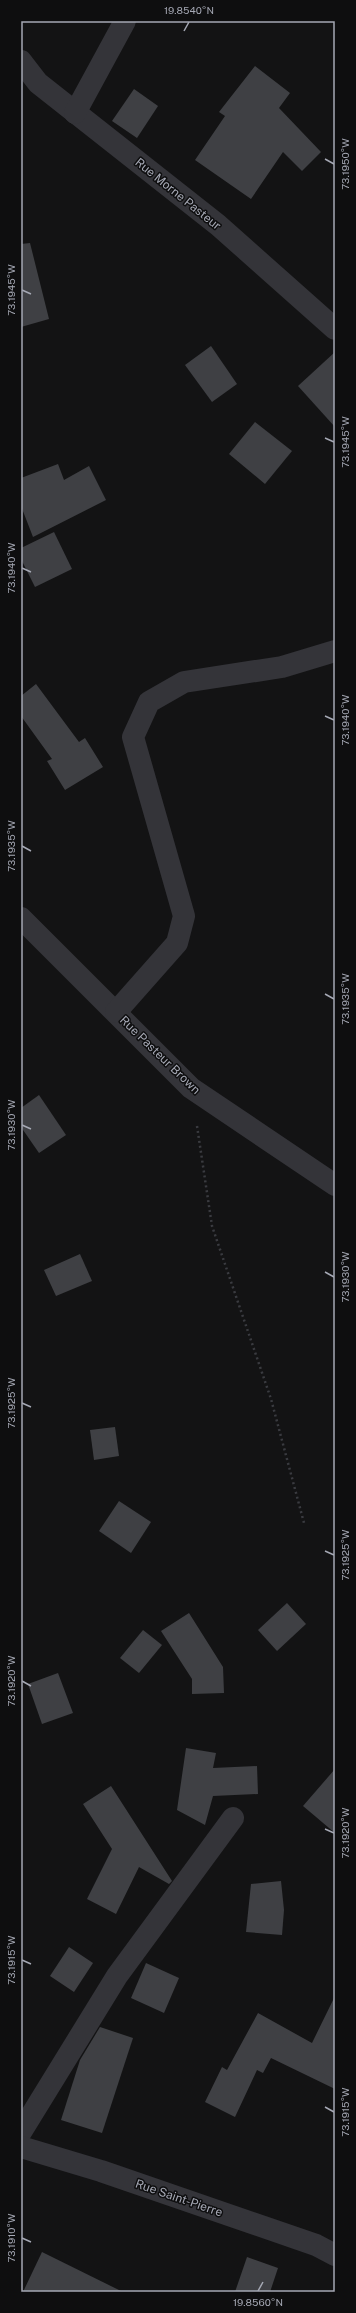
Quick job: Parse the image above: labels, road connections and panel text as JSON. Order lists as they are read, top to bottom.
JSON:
{
  "streets": {
    "street": ["Rue Morne Pasteur", "Rue Pasteur Brown", "Rue Saint-Pierre"]
  },
  "coordinates": [
    "19.8540°N",
    "73.1950°W",
    "73.1945°W",
    "73.1940°W",
    "73.1935°W",
    "73.1930°W",
    "73.1925°W",
    "73.1920°W",
    "73.1915°W",
    "73.1910°W",
    "19.8560°N"
  ]
}
